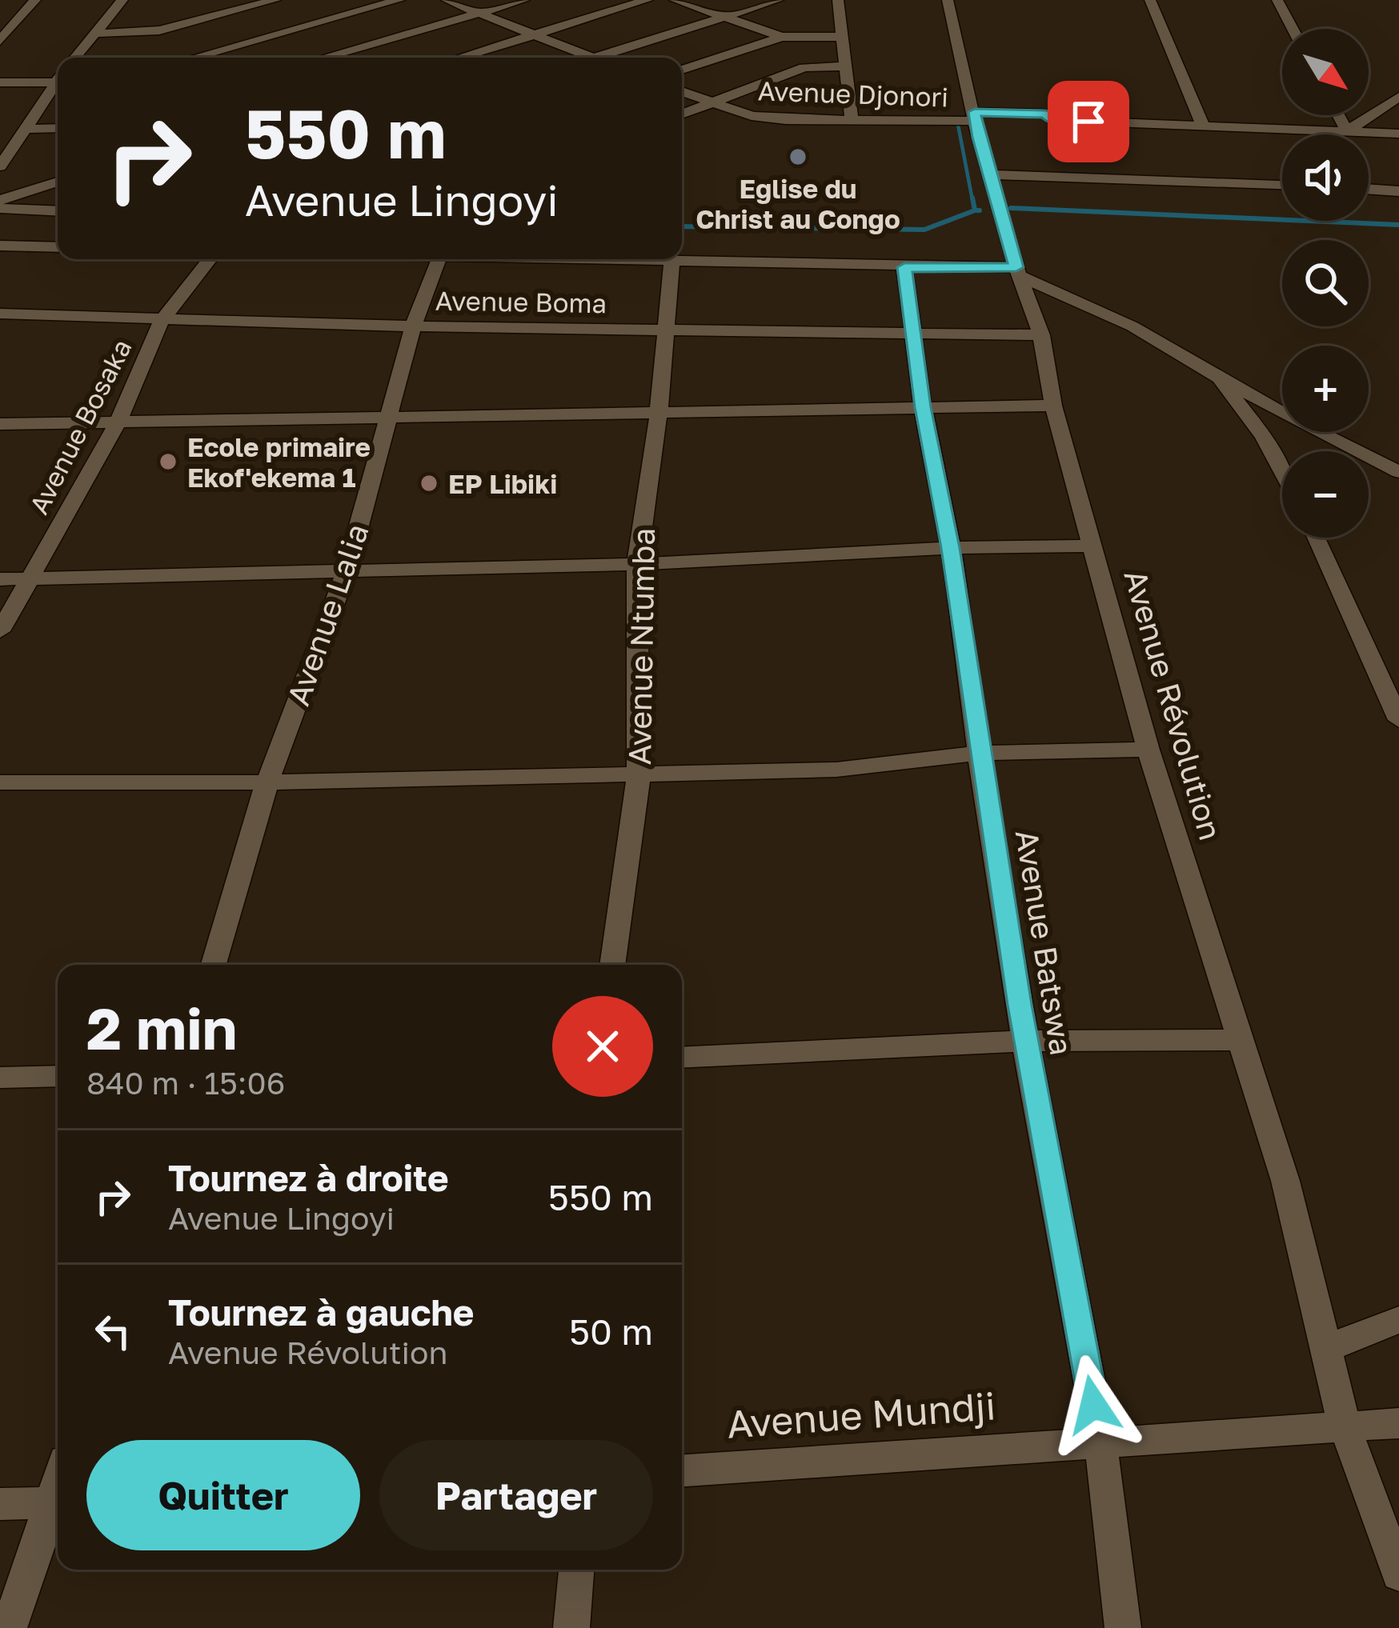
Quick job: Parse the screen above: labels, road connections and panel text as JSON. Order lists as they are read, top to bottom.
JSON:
{
  "streets": {
    "street": [
      "Avenue Djonori",
      "Avenue Boma",
      "Avenue Bosaka",
      "Avenue Lalia",
      "Avenue Ntumba",
      "Avenue Révolution",
      "Avenue Batswa",
      "Avenue Mundji"
    ]
  },
  "crossings": [
    ["Avenue Djonori", "Avenue Révolution"],
    ["Avenue Boma", "Avenue Bosaka"],
    ["Avenue Boma", "Avenue Lalia"],
    ["Avenue Boma", "Avenue Ntumba"],
    ["Avenue Boma", "Avenue Révolution"],
    ["Avenue Boma", "Avenue Batswa"],
    ["Avenue Révolution", "Avenue Mundji"],
    ["Avenue Batswa", "Avenue Mundji"]
  ],
  "places": ["Eglise du Christ au Congo", "Ecole primaire Ekof'ekema 1", "EP Libiki"],
  "north": "bottom right",
  "page": {
    "map_buttons": ["+", "−"],
    "turn": ["550 m", "Avenue Lingoyi"],
    "heading": ["2 min", "840 m · 15:06"],
    "list": [
      {
        "name": "Tournez à droite",
        "note": "Avenue Lingoyi",
        "value": "550 m"
      },
      {
        "name": "Tournez à gauche",
        "note": "Avenue Révolution",
        "value": "50 m"
      }
    ],
    "buttons": ["Quitter", "Partager"]
  }
}
